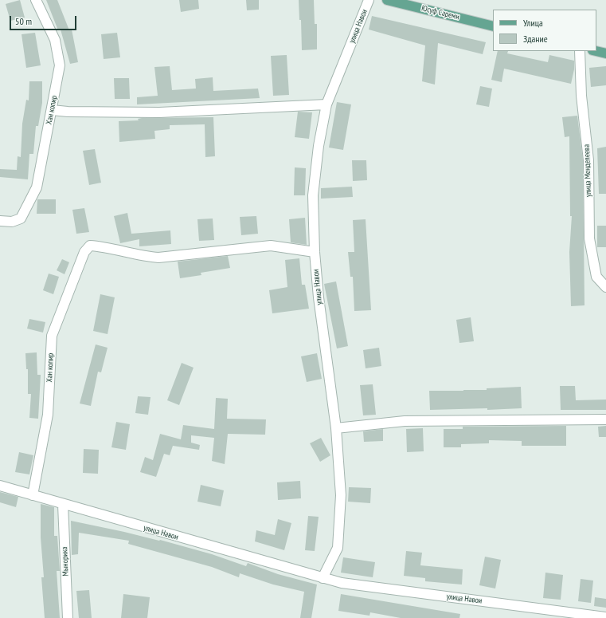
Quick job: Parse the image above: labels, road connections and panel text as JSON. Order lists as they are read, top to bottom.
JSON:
{
  "streets": {
    "main road": ["Юсуф Сареми"],
    "street": [
      "улица Навои",
      "Хан копир",
      "улица Менделеева",
      "Мынорика"
    ]
  },
  "crossings": [
    ["улица Навои", "Хан копир"],
    ["улица Навои", "Мынорика"]
  ],
  "legend": ["Улица", "Здание"],
  "scale_bar": "50 m"
}
